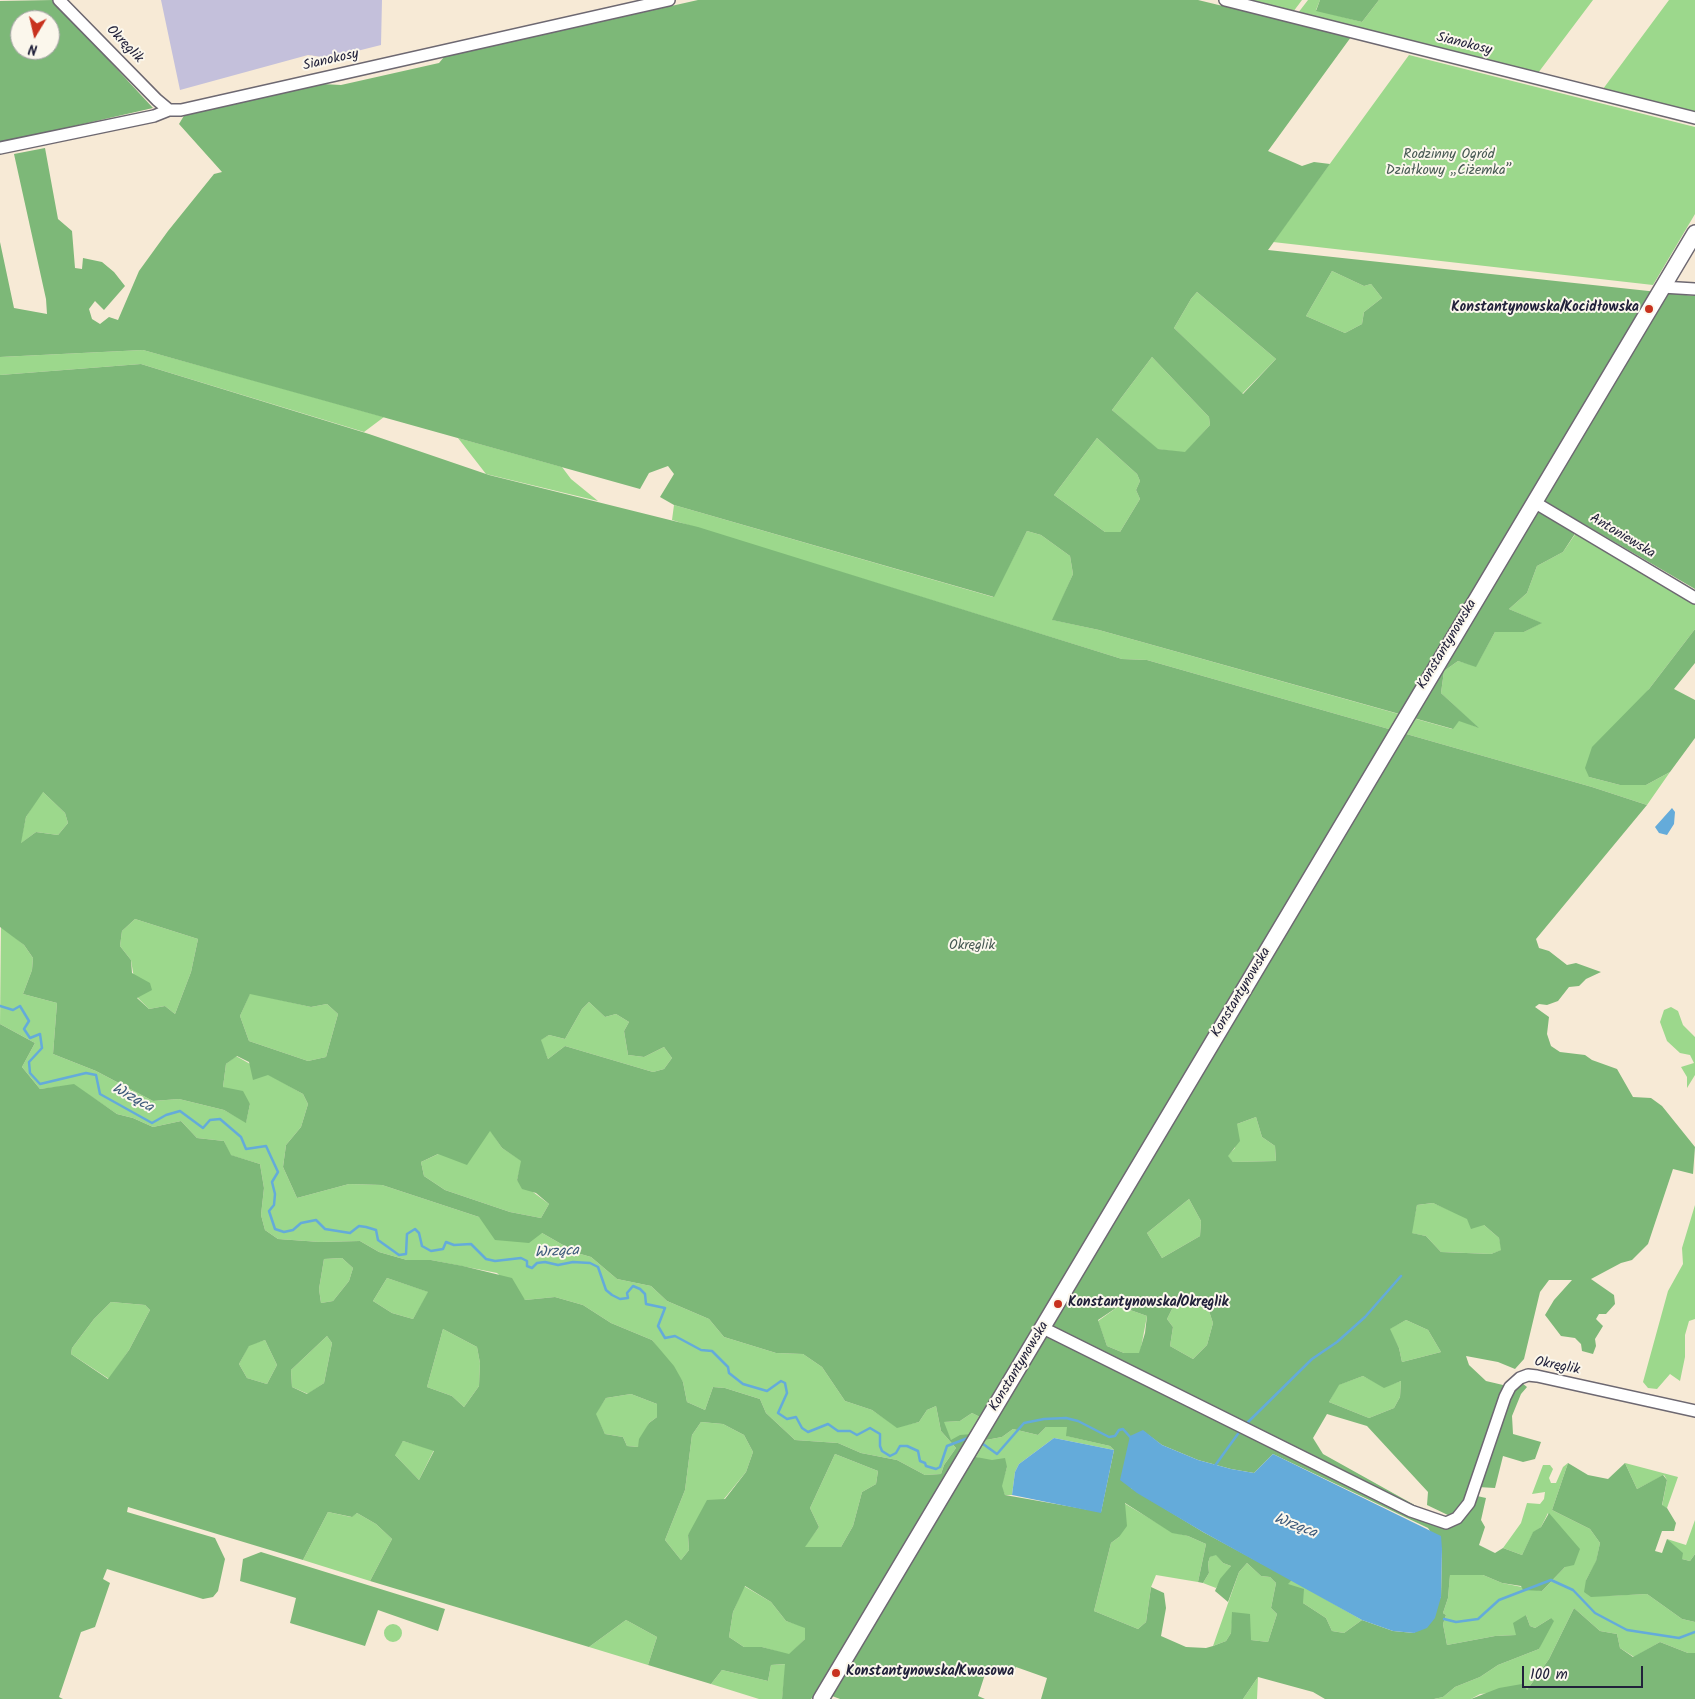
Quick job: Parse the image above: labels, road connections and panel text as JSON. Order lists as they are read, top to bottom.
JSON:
{
  "streets": {
    "main road": ["Konstantynowska"],
    "street": ["Okręglik", "Sianokosy", "Antoniewska"]
  },
  "crossings": [
    ["Okręglik", "Sianokosy"],
    ["Okręglik", "Konstantynowska"],
    ["Antoniewska", "Konstantynowska"]
  ],
  "water": ["Wrząca"],
  "parks": ["Rodzinny Ogród Działkowy „Ciżemka”", "Okręglik"],
  "places": ["Konstantynowska/Kocidłowska", "Konstantynowska/Okręglik", "Konstantynowska/Kwasowa"],
  "scale_bar": "100 m",
  "north": "bottom"
}
